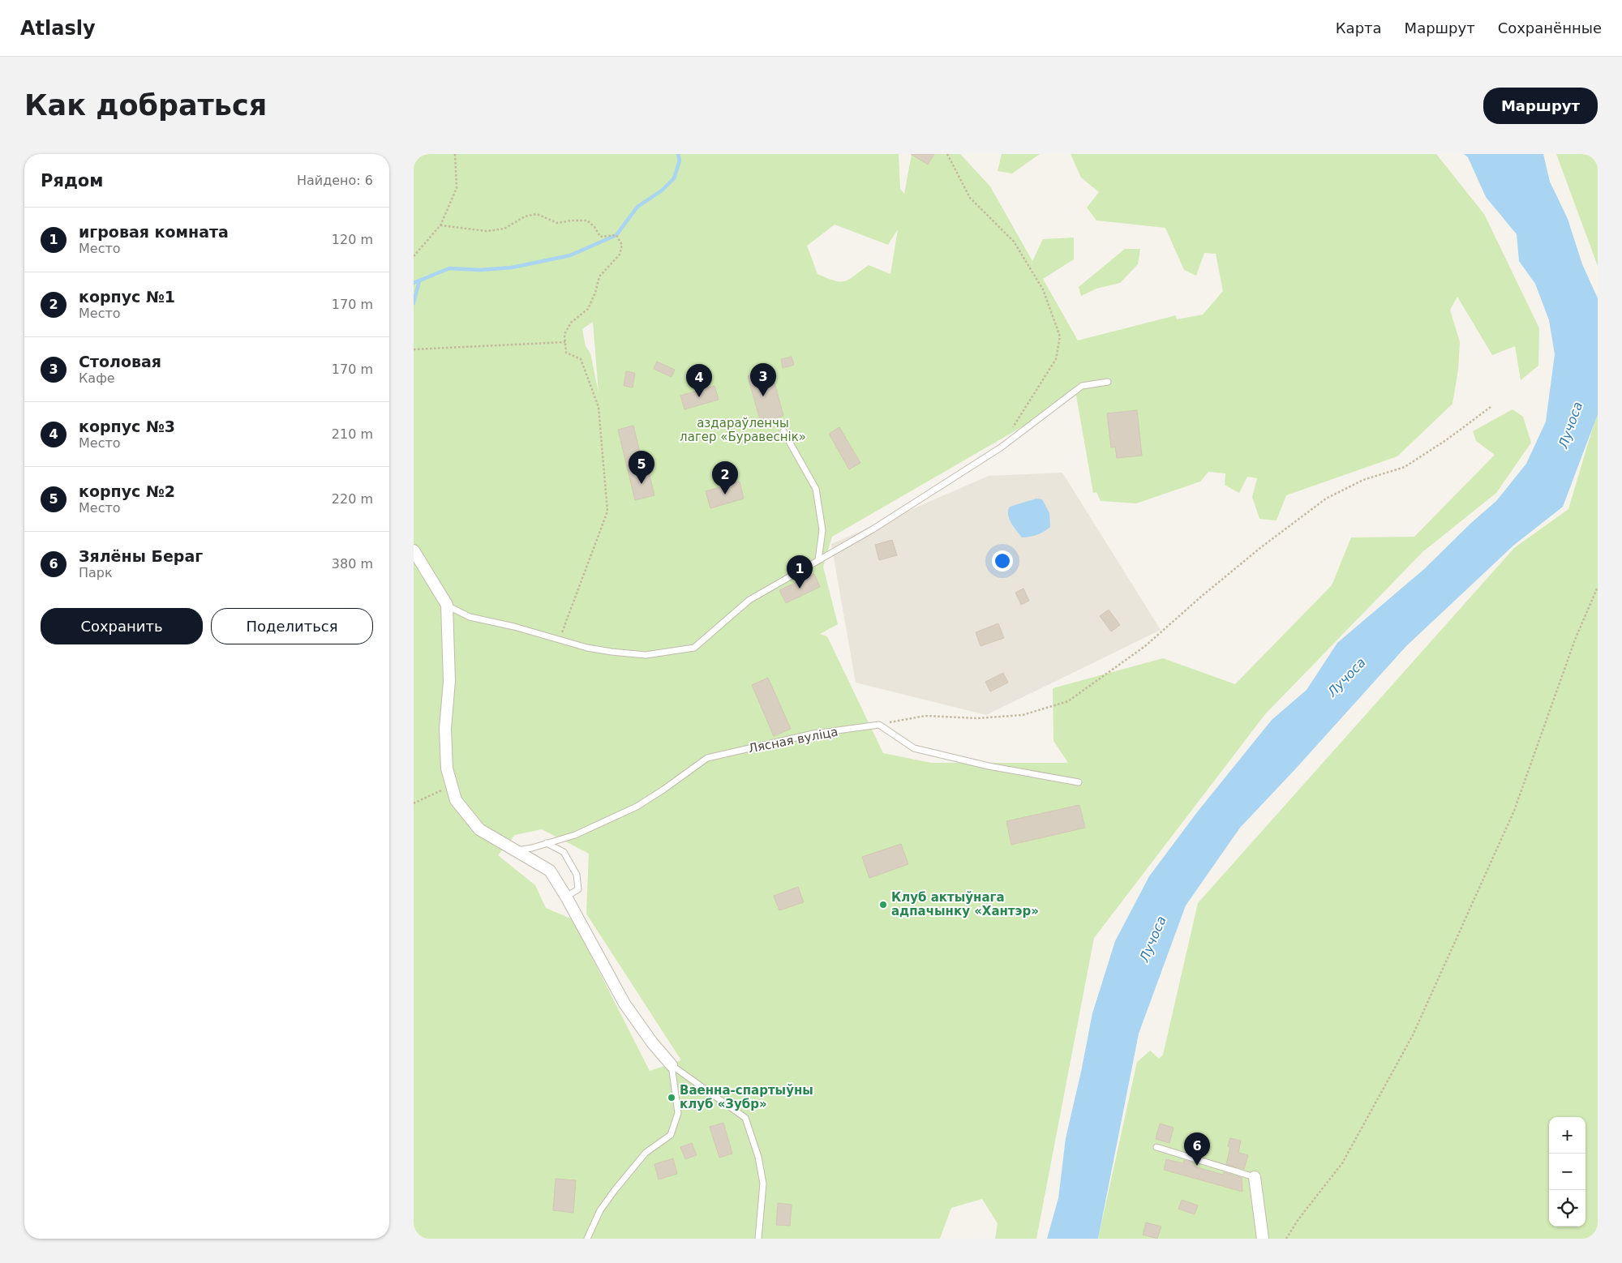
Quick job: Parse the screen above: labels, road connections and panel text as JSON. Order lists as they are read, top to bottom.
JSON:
{
  "streets": {
    "lane": ["Лясная вуліца"]
  },
  "water": ["Лучоса"],
  "parks": ["аздараўленчы лагер «Буравеснік»"],
  "places": ["Клуб актыўнага адпачынку «Хантэр»", "Ваенна-спартыўны клуб «Зубр»"],
  "page": {
    "header": "Atlasly",
    "nav": ["Карта", "Маршрут", "Сохранённые"],
    "buttons": [
      "Маршрут",
      ["Сохранить", "Поделиться"]
    ],
    "title": "Как добраться",
    "heading": ["Рядом", "Найдено: 6"],
    "list": [
      {
        "mark": "1",
        "name": "игровая комната",
        "note": "Место",
        "value": "120 m"
      },
      {
        "mark": "2",
        "name": "корпус №1",
        "note": "Место",
        "value": "170 m"
      },
      {
        "mark": "3",
        "name": "Столовая",
        "note": "Кафе",
        "value": "170 m"
      },
      {
        "mark": "4",
        "name": "корпус №3",
        "note": "Место",
        "value": "210 m"
      },
      {
        "mark": "5",
        "name": "корпус №2",
        "note": "Место",
        "value": "220 m"
      },
      {
        "mark": "6",
        "name": "Зялёны Бераг",
        "note": "Парк",
        "value": "380 m"
      }
    ],
    "pins": [
      "3",
      "4",
      "5",
      "2",
      "1",
      "6"
    ],
    "map_buttons": ["+", "−"]
  }
}
